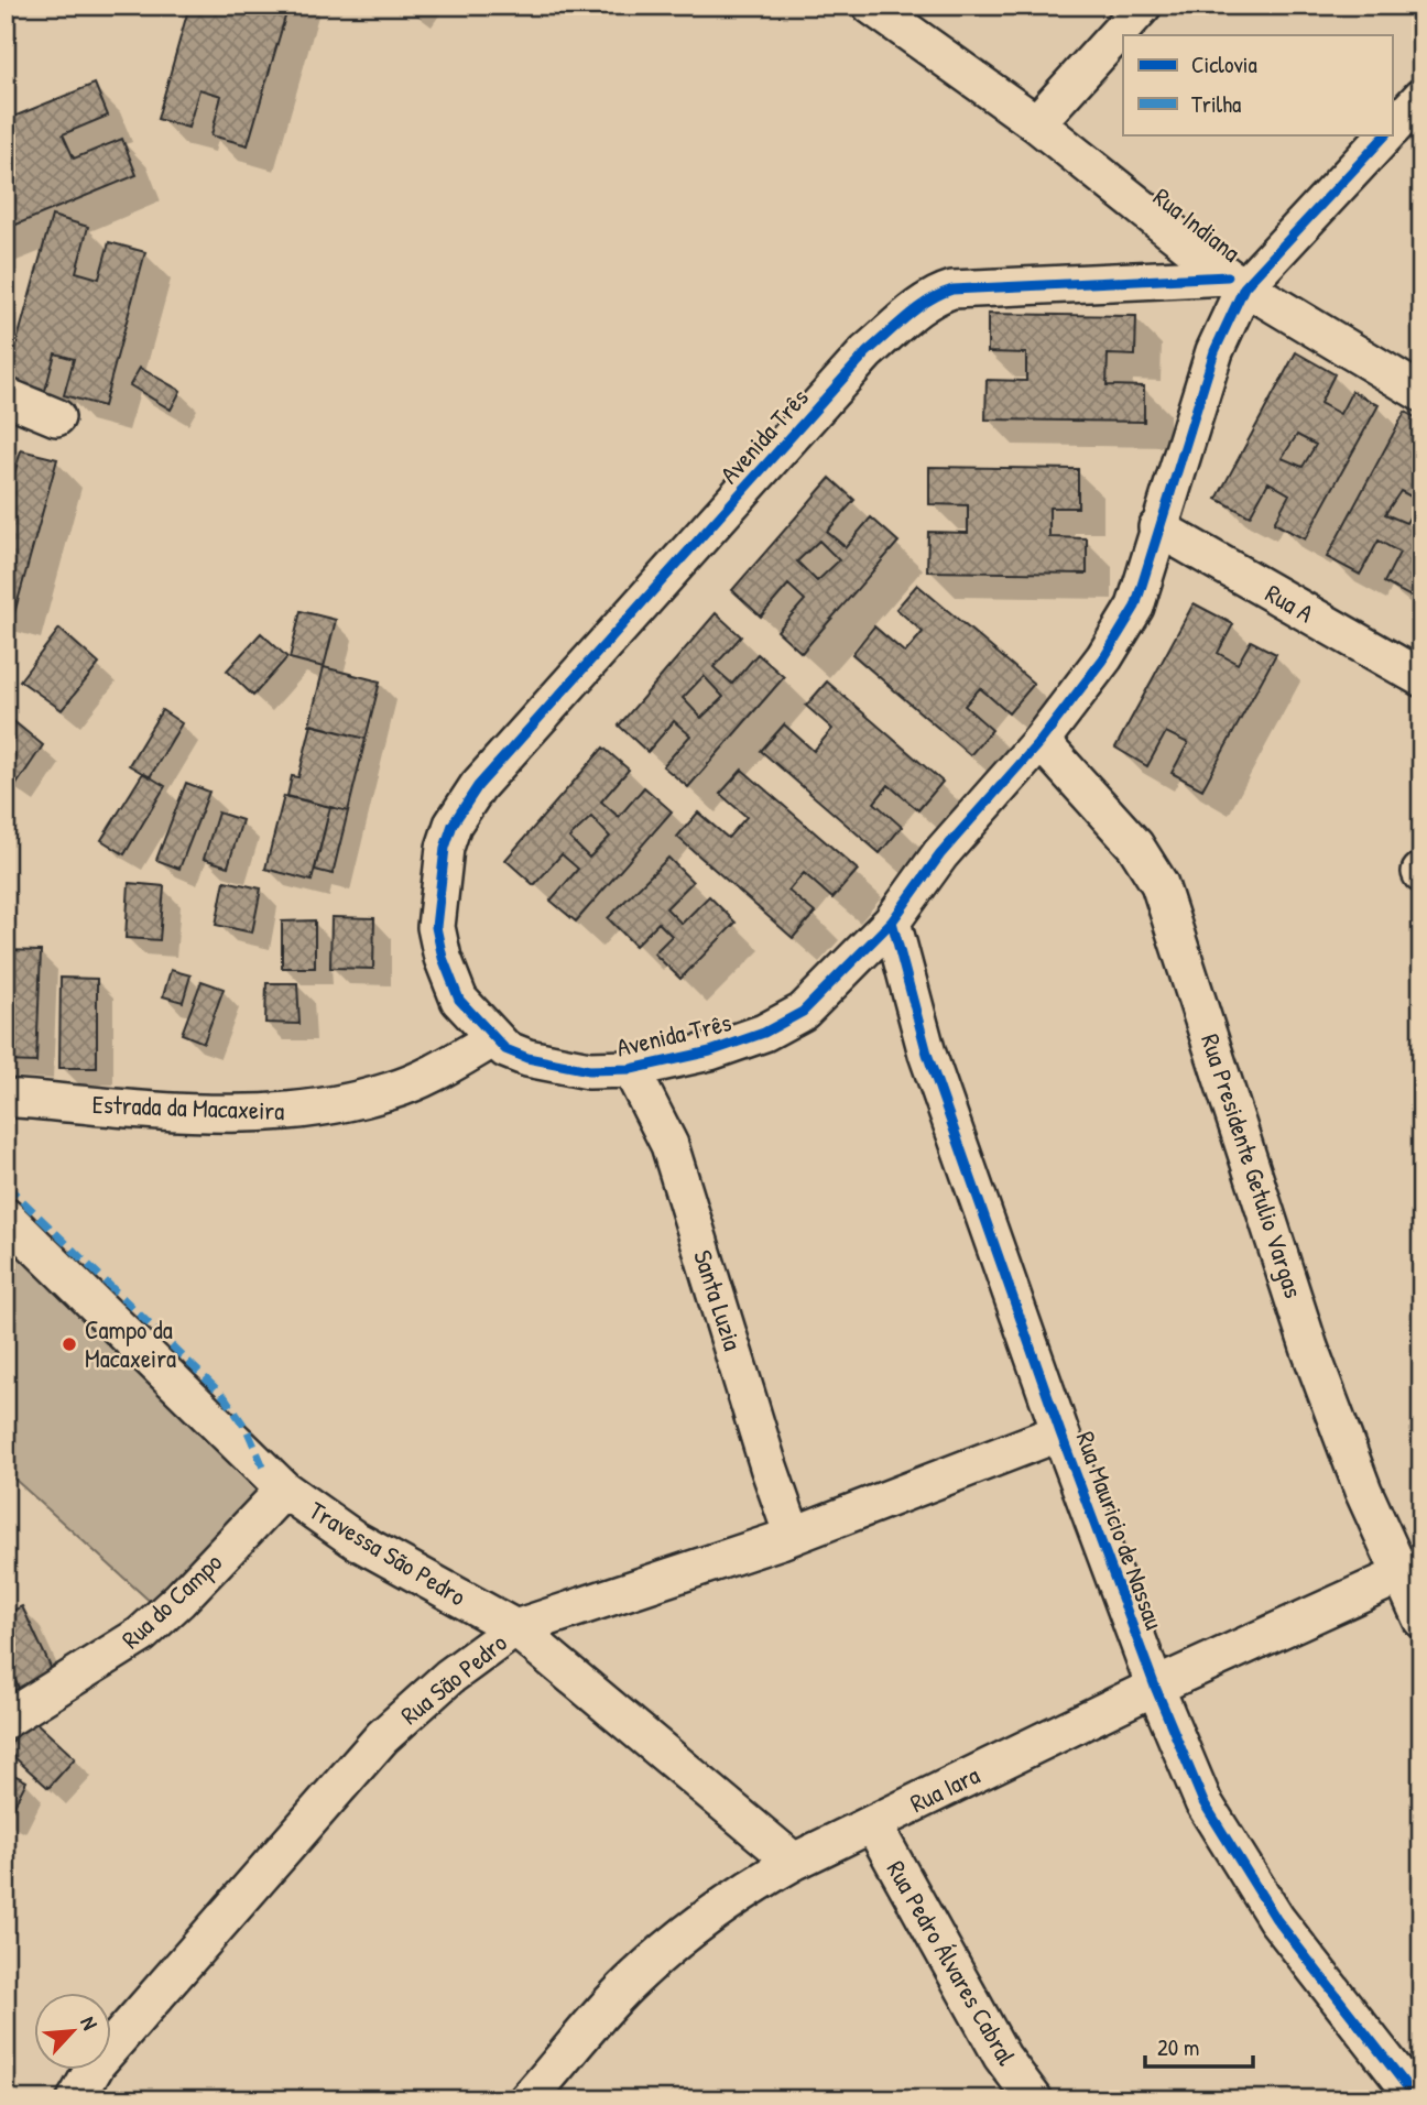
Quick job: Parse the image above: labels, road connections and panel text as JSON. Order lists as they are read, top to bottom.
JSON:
{
  "streets": {
    "street": [
      "Rua Indiana",
      "Avenida Três",
      "Rua A",
      "Estrada da Macaxeira",
      "Rua Presidente Getulio Vargas",
      "Santa Luzia",
      "Rua Mauricio de Nassau",
      "Travessa São Pedro",
      "Rua do Campo",
      "Rua São Pedro",
      "Rua Iara",
      "Rua Pedro Álvares Cabral"
    ]
  },
  "crossings": [
    ["Rua Indiana", "Avenida Três"],
    ["Avenida Três", "Rua A"],
    ["Avenida Três", "Estrada da Macaxeira"],
    ["Avenida Três", "Rua Presidente Getulio Vargas"],
    ["Avenida Três", "Santa Luzia"],
    ["Avenida Três", "Rua Mauricio de Nassau"],
    ["Rua Presidente Getulio Vargas", "Rua Iara"],
    ["Santa Luzia", "Rua São Pedro"],
    ["Rua Mauricio de Nassau", "Rua São Pedro"],
    ["Rua Mauricio de Nassau", "Rua Iara"],
    ["Travessa São Pedro", "Rua do Campo"],
    ["Travessa São Pedro", "Rua São Pedro"],
    ["Travessa São Pedro", "Rua Iara"],
    ["Rua Iara", "Rua Pedro Álvares Cabral"]
  ],
  "places": ["Campo da Macaxeira"],
  "legend": ["Ciclovia", "Trilha"],
  "scale_bar": "20 m",
  "north": "top right"
}
